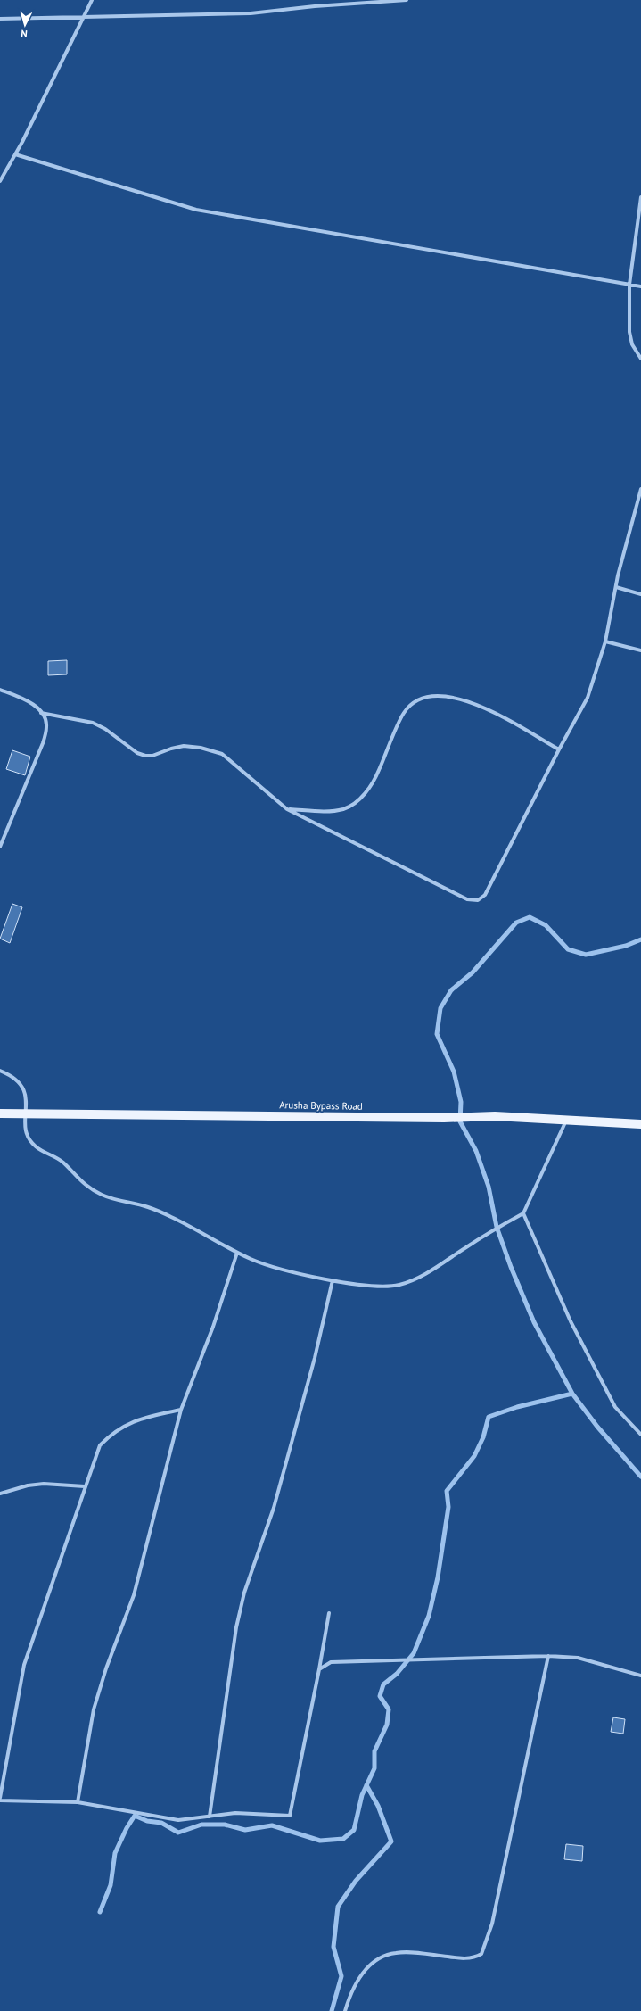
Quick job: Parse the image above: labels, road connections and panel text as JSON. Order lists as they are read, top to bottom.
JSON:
{
  "streets": {
    "main road": ["Arusha Bypass Road"]
  },
  "north": "bottom"
}
